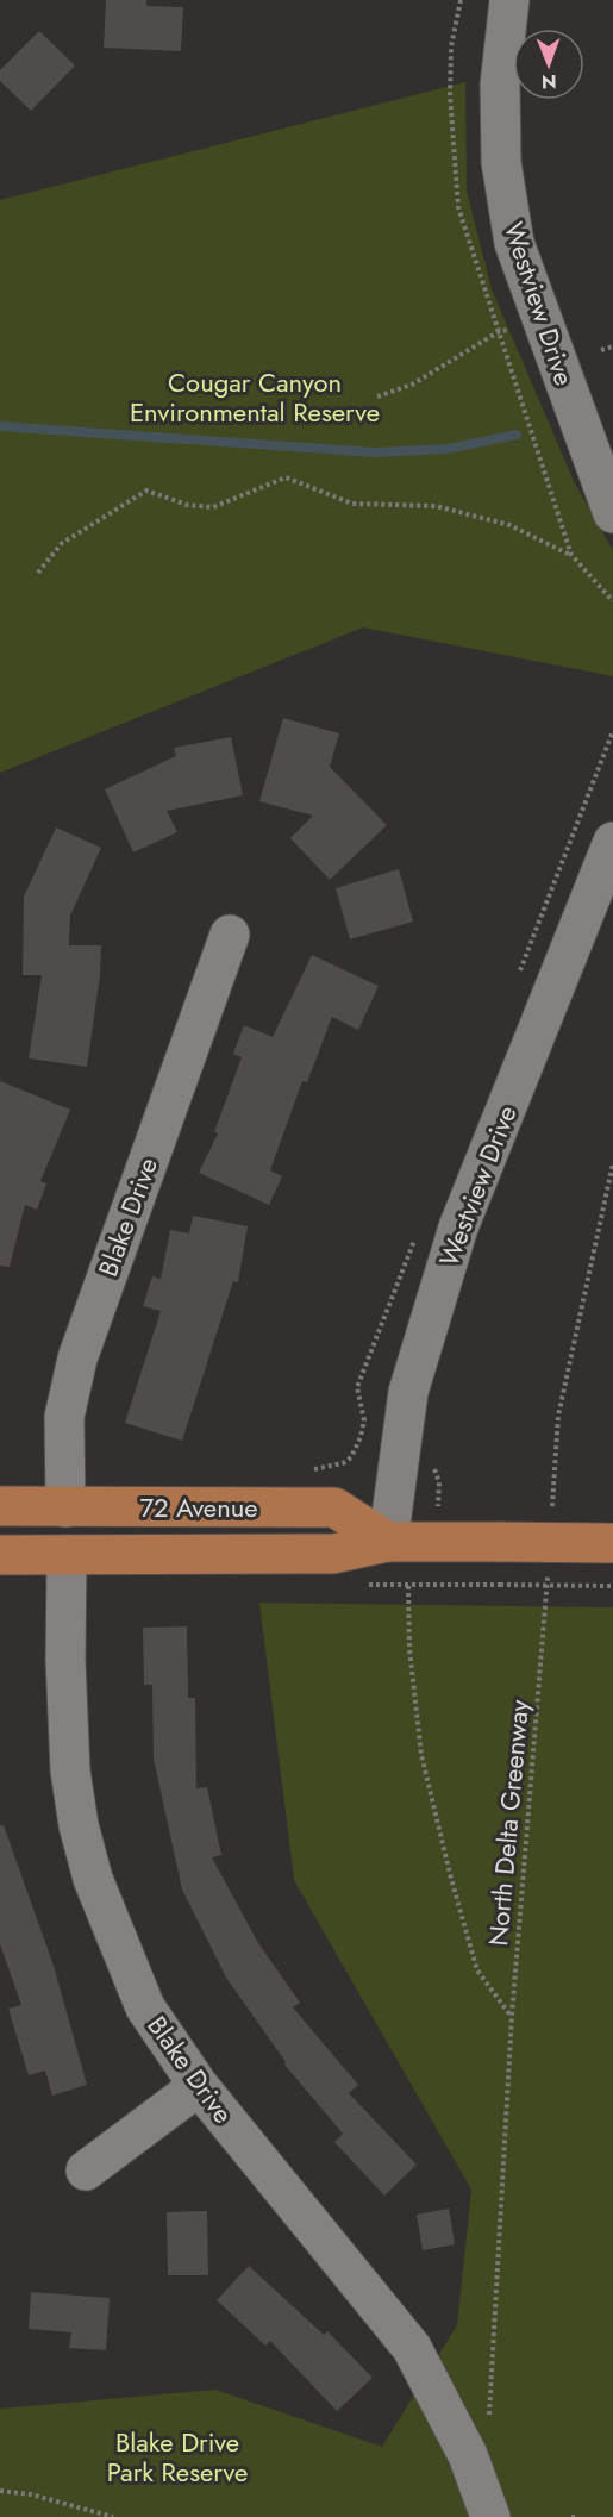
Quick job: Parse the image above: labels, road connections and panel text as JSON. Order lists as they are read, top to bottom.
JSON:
{
  "streets": {
    "main road": ["72 Avenue"],
    "street": ["Westview Drive", "Blake Drive"],
    "path": ["North Delta Greenway"]
  },
  "crossings": [
    ["Westview Drive", "72 Avenue"],
    ["Blake Drive", "72 Avenue"]
  ],
  "parks": ["Cougar Canyon Environmental Reserve", "Blake Drive Park Reserve"],
  "north": "bottom"
}
